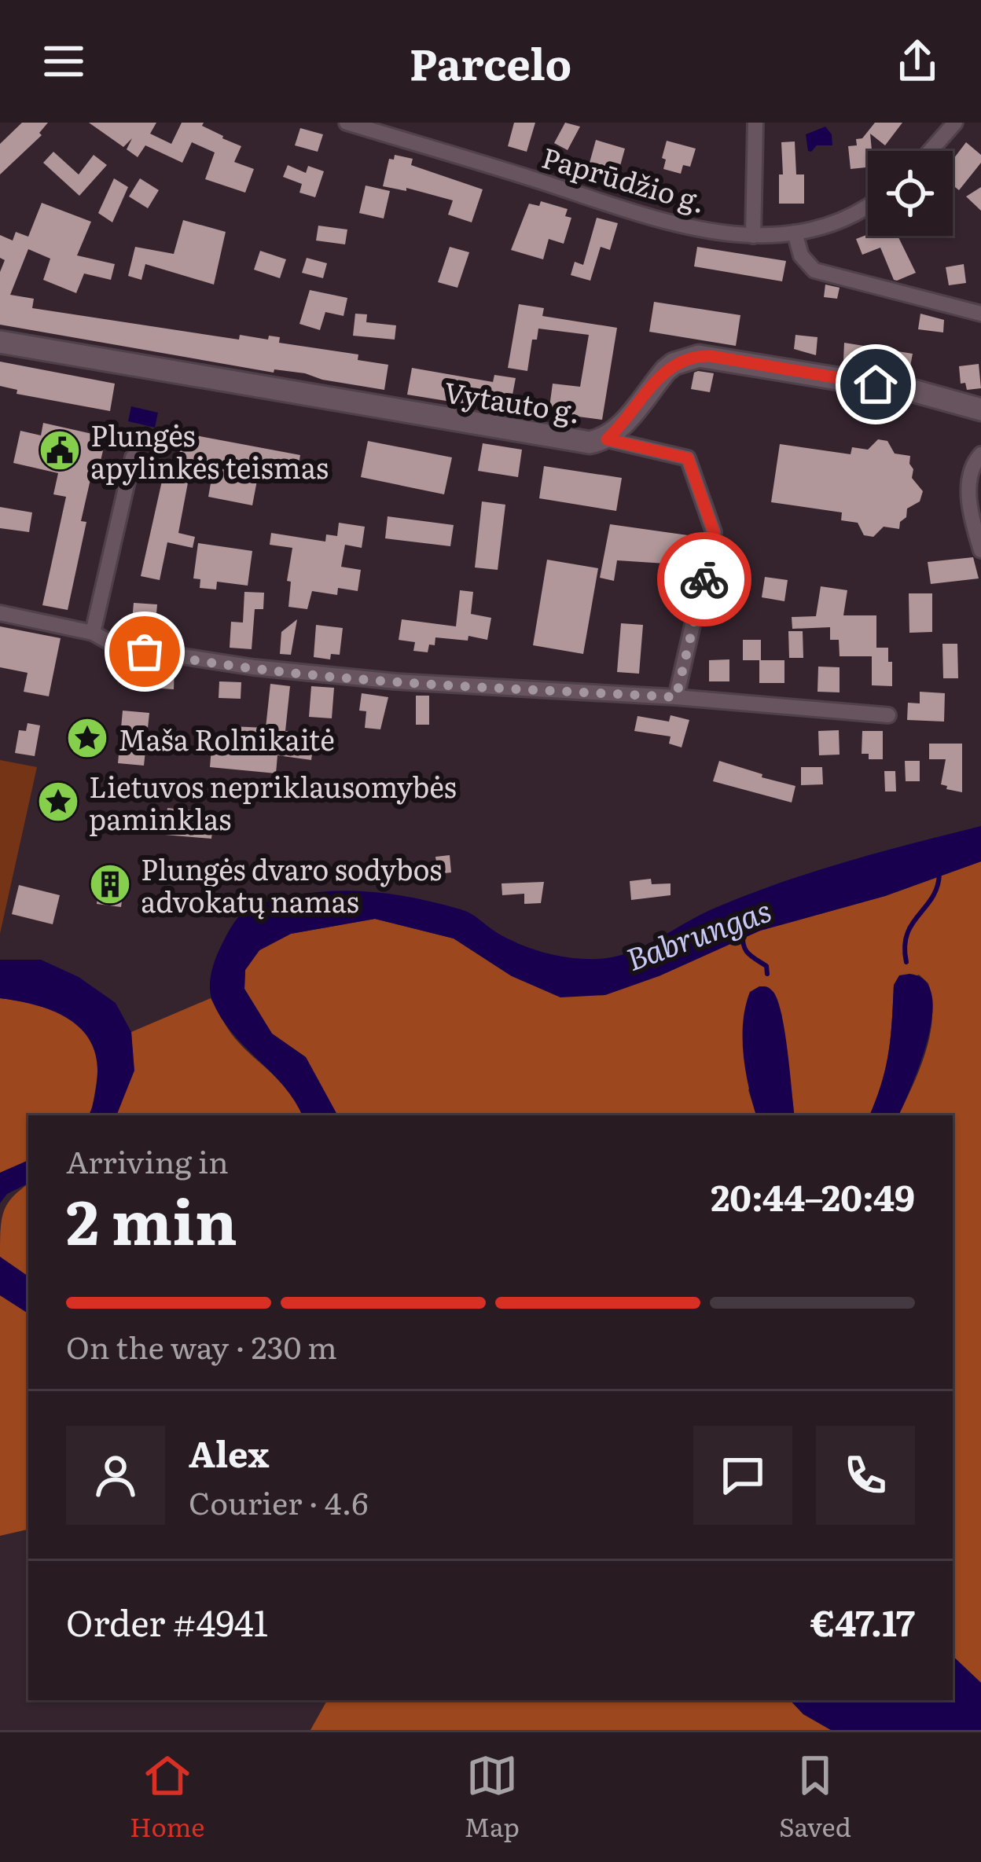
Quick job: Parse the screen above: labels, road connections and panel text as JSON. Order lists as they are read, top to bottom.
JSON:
{
  "streets": {
    "main road": ["Vytauto g."],
    "street": ["Paprūdžio g."]
  },
  "water": ["Babrungas"],
  "places": {
    "public building": ["Plungės apylinkės teismas"],
    "place": ["Maša Rolnikaitė", "Lietuvos nepriklausomybės paminklas"],
    "building": ["Plungės dvaro sodybos advokatų namas"]
  },
  "page": {
    "header": "Parcelo",
    "heading": ["2 min", "Arriving in", "20:44–20:49"],
    "panel": [
      "Alex",
      "Courier · 4.6",
      "Order #4941",
      "€47.17"
    ],
    "bar": "On the way · 230 m",
    "tabs": ["Home", "Map", "Saved"]
  }
}
